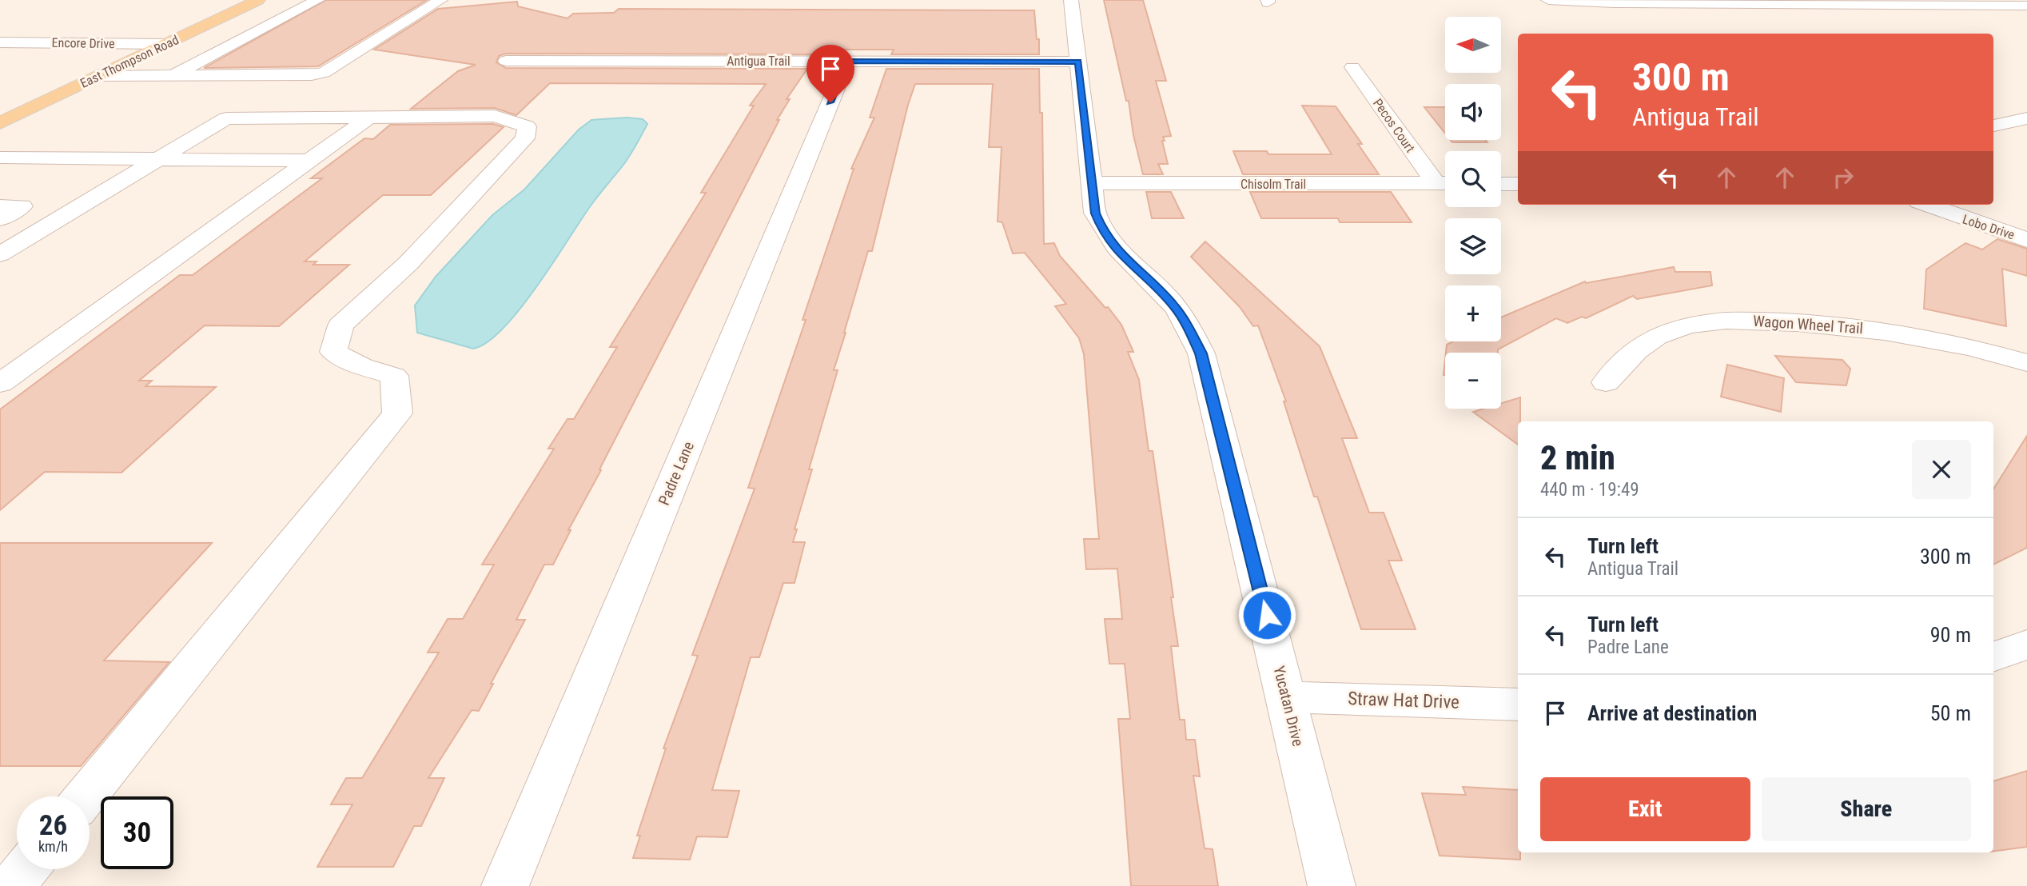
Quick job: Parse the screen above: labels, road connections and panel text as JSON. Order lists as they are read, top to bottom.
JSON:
{
  "streets": {
    "main road": ["East Thompson Road"],
    "street": [
      "Encore Drive",
      "Antigua Trail",
      "Pecos Court",
      "Chisolm Trail",
      "Lobo Drive",
      "Wagon Wheel Trail",
      "Padre Lane",
      "Straw Hat Drive",
      "Yucatan Drive"
    ]
  },
  "crossings": [
    ["Encore Drive", "East Thompson Road"],
    ["Antigua Trail", "Padre Lane"],
    ["Antigua Trail", "Yucatan Drive"],
    ["Pecos Court", "Chisolm Trail"],
    ["Chisolm Trail", "Yucatan Drive"],
    ["Straw Hat Drive", "Yucatan Drive"]
  ],
  "north": "left",
  "page": {
    "map_buttons": ["+", "−"],
    "turn": ["300 m", "Antigua Trail"],
    "heading": ["2 min", "440 m · 19:49"],
    "list": [
      {
        "name": "Turn left",
        "note": "Antigua Trail",
        "value": "300 m"
      },
      {
        "name": "Turn left",
        "note": "Padre Lane",
        "value": "90 m"
      },
      {
        "name": "Arrive at destination",
        "value": "50 m"
      }
    ],
    "buttons": ["Exit", "Share"],
    "speed": "26 km/h",
    "limit": "30"
  }
}
